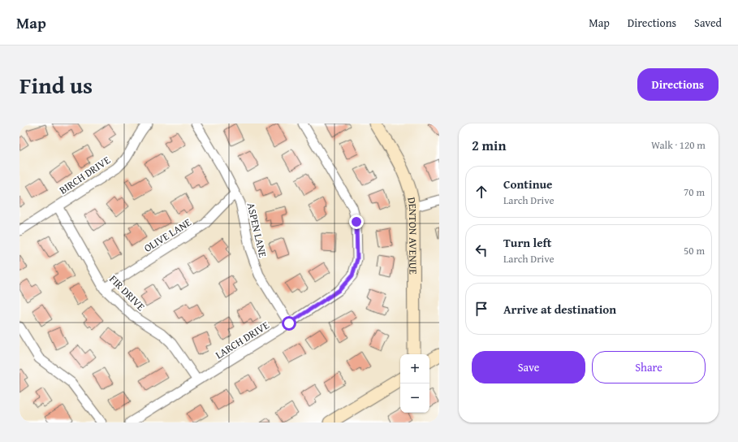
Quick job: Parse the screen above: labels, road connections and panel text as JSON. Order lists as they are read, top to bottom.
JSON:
{
  "streets": {
    "street": [
      "BIRCH DRIVE",
      "ASPEN LANE",
      "OLIVE LANE",
      "DENTON AVENUE",
      "FIR DRIVE",
      "LARCH DRIVE"
    ]
  },
  "crossings": [
    ["BIRCH DRIVE", "FIR DRIVE"],
    ["ASPEN LANE", "OLIVE LANE"],
    ["ASPEN LANE", "LARCH DRIVE"],
    ["OLIVE LANE", "FIR DRIVE"],
    ["FIR DRIVE", "LARCH DRIVE"]
  ],
  "page": {
    "header": "Map",
    "nav": ["Map", "Directions", "Saved"],
    "title": "Find us",
    "buttons": [
      "Directions",
      ["Save", "Share"]
    ],
    "heading": ["2 min", "Walk · 120 m"],
    "list": [
      ["Continue", "Larch Drive", "70 m"],
      ["Turn left", "Larch Drive", "50 m"],
      "Arrive at destination"
    ],
    "map_buttons": ["+", "−"]
  }
}
